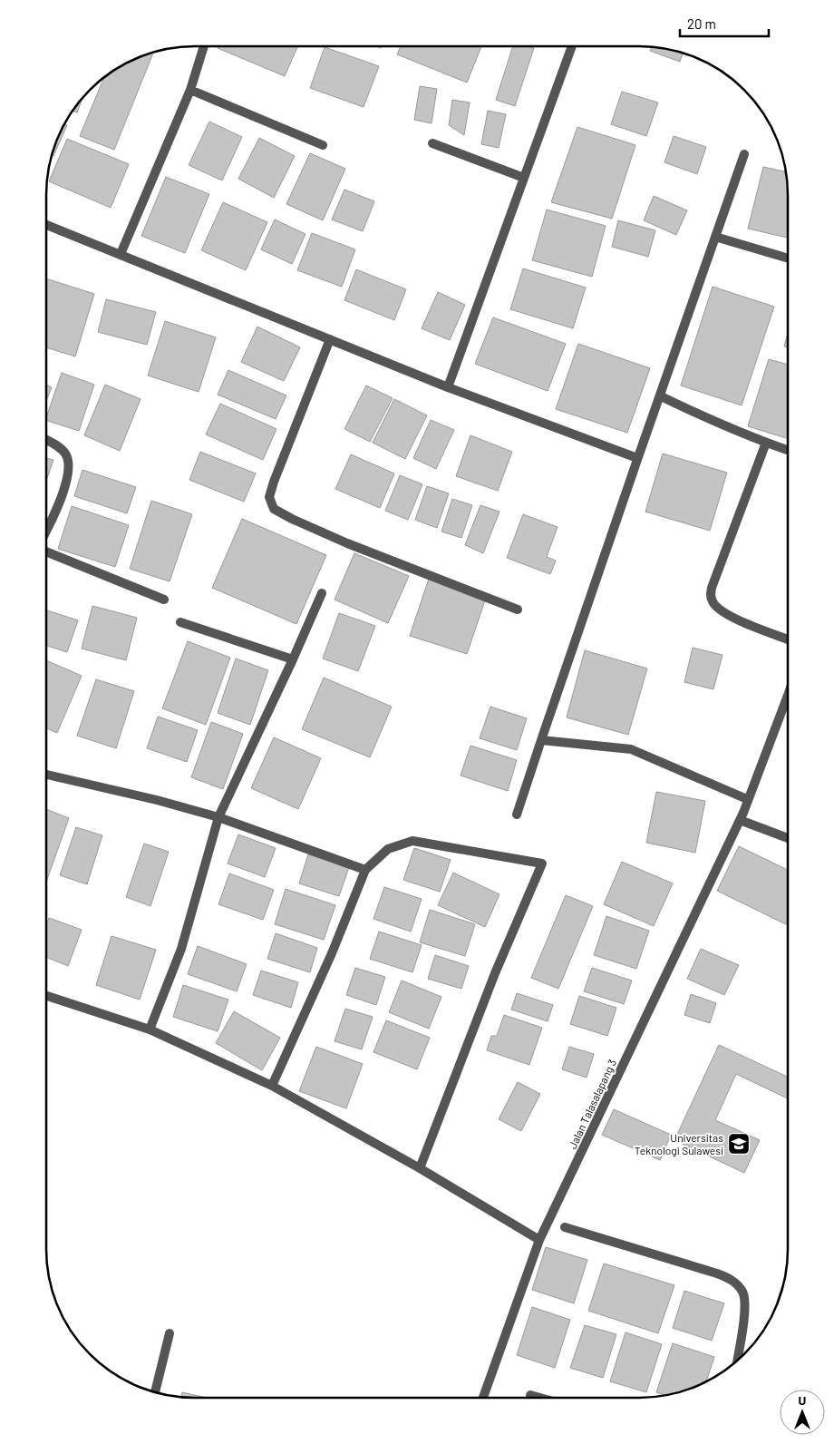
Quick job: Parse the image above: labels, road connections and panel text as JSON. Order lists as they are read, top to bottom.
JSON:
{
  "streets": {
    "street": ["Jalan Talasalapang 3"]
  },
  "places": {
    "school or university": ["Universitas Teknologi Sulawesi"]
  },
  "scale_bar": "20 m",
  "north": "top"
}
